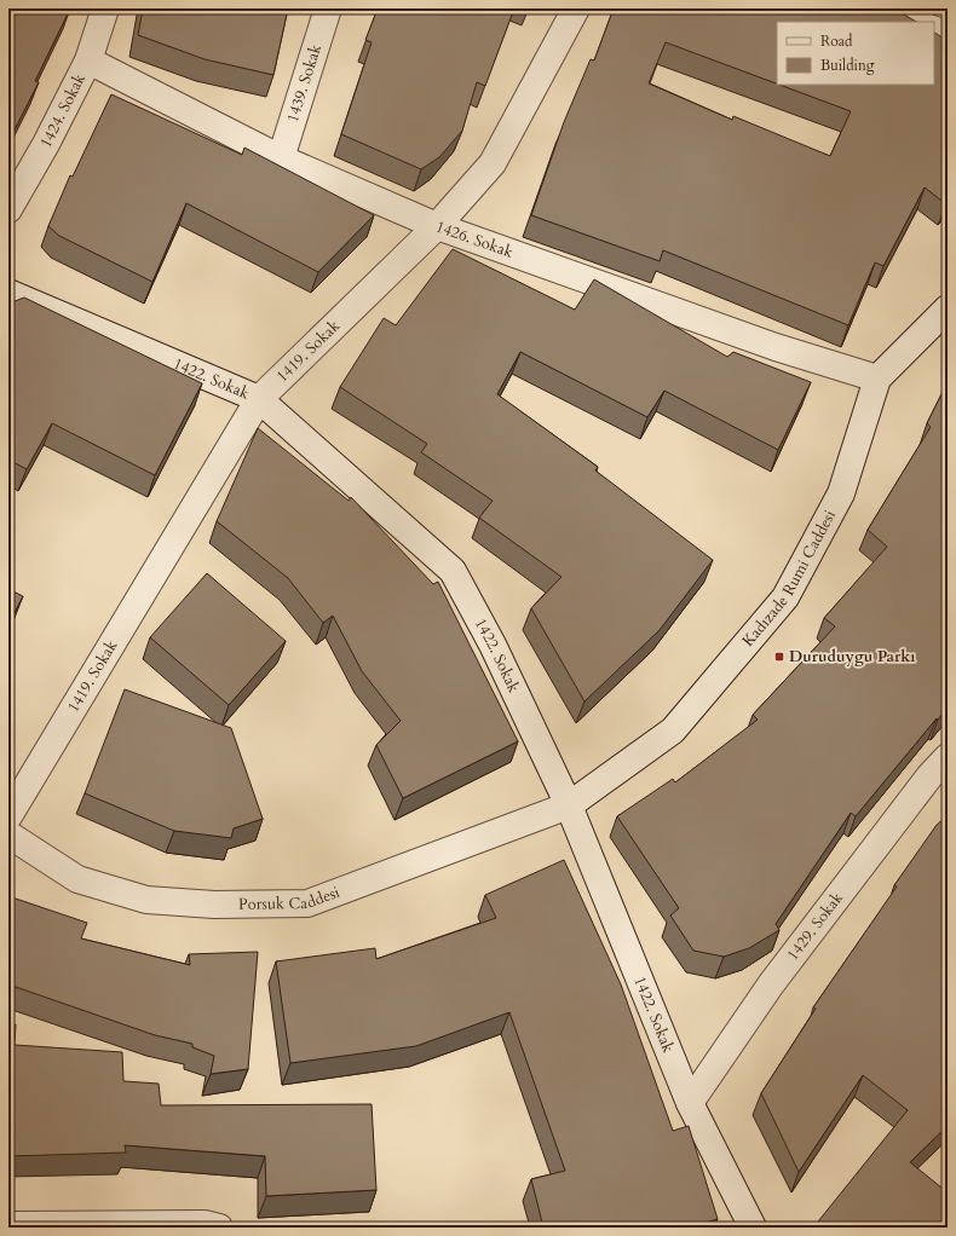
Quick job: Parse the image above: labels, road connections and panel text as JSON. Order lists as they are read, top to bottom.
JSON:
{
  "streets": {
    "street": [
      "1439. Sokak",
      "1424. Sokak",
      "1426. Sokak",
      "1419. Sokak",
      "1422. Sokak",
      "Kadızade Rumi Caddesi",
      "Porsuk Caddesi",
      "1429. Sokak"
    ]
  },
  "crossings": [
    ["1439. Sokak", "1426. Sokak"],
    ["1424. Sokak", "1426. Sokak"],
    ["1426. Sokak", "1419. Sokak"],
    ["1426. Sokak", "Kadızade Rumi Caddesi"],
    ["1419. Sokak", "1422. Sokak"],
    ["1422. Sokak", "Kadızade Rumi Caddesi"],
    ["1422. Sokak", "Porsuk Caddesi"],
    ["1422. Sokak", "1429. Sokak"],
    ["Kadızade Rumi Caddesi", "Porsuk Caddesi"]
  ],
  "places": {
    "transit": ["Duruduygu Parkı"]
  },
  "legend": ["Road", "Building"]
}
